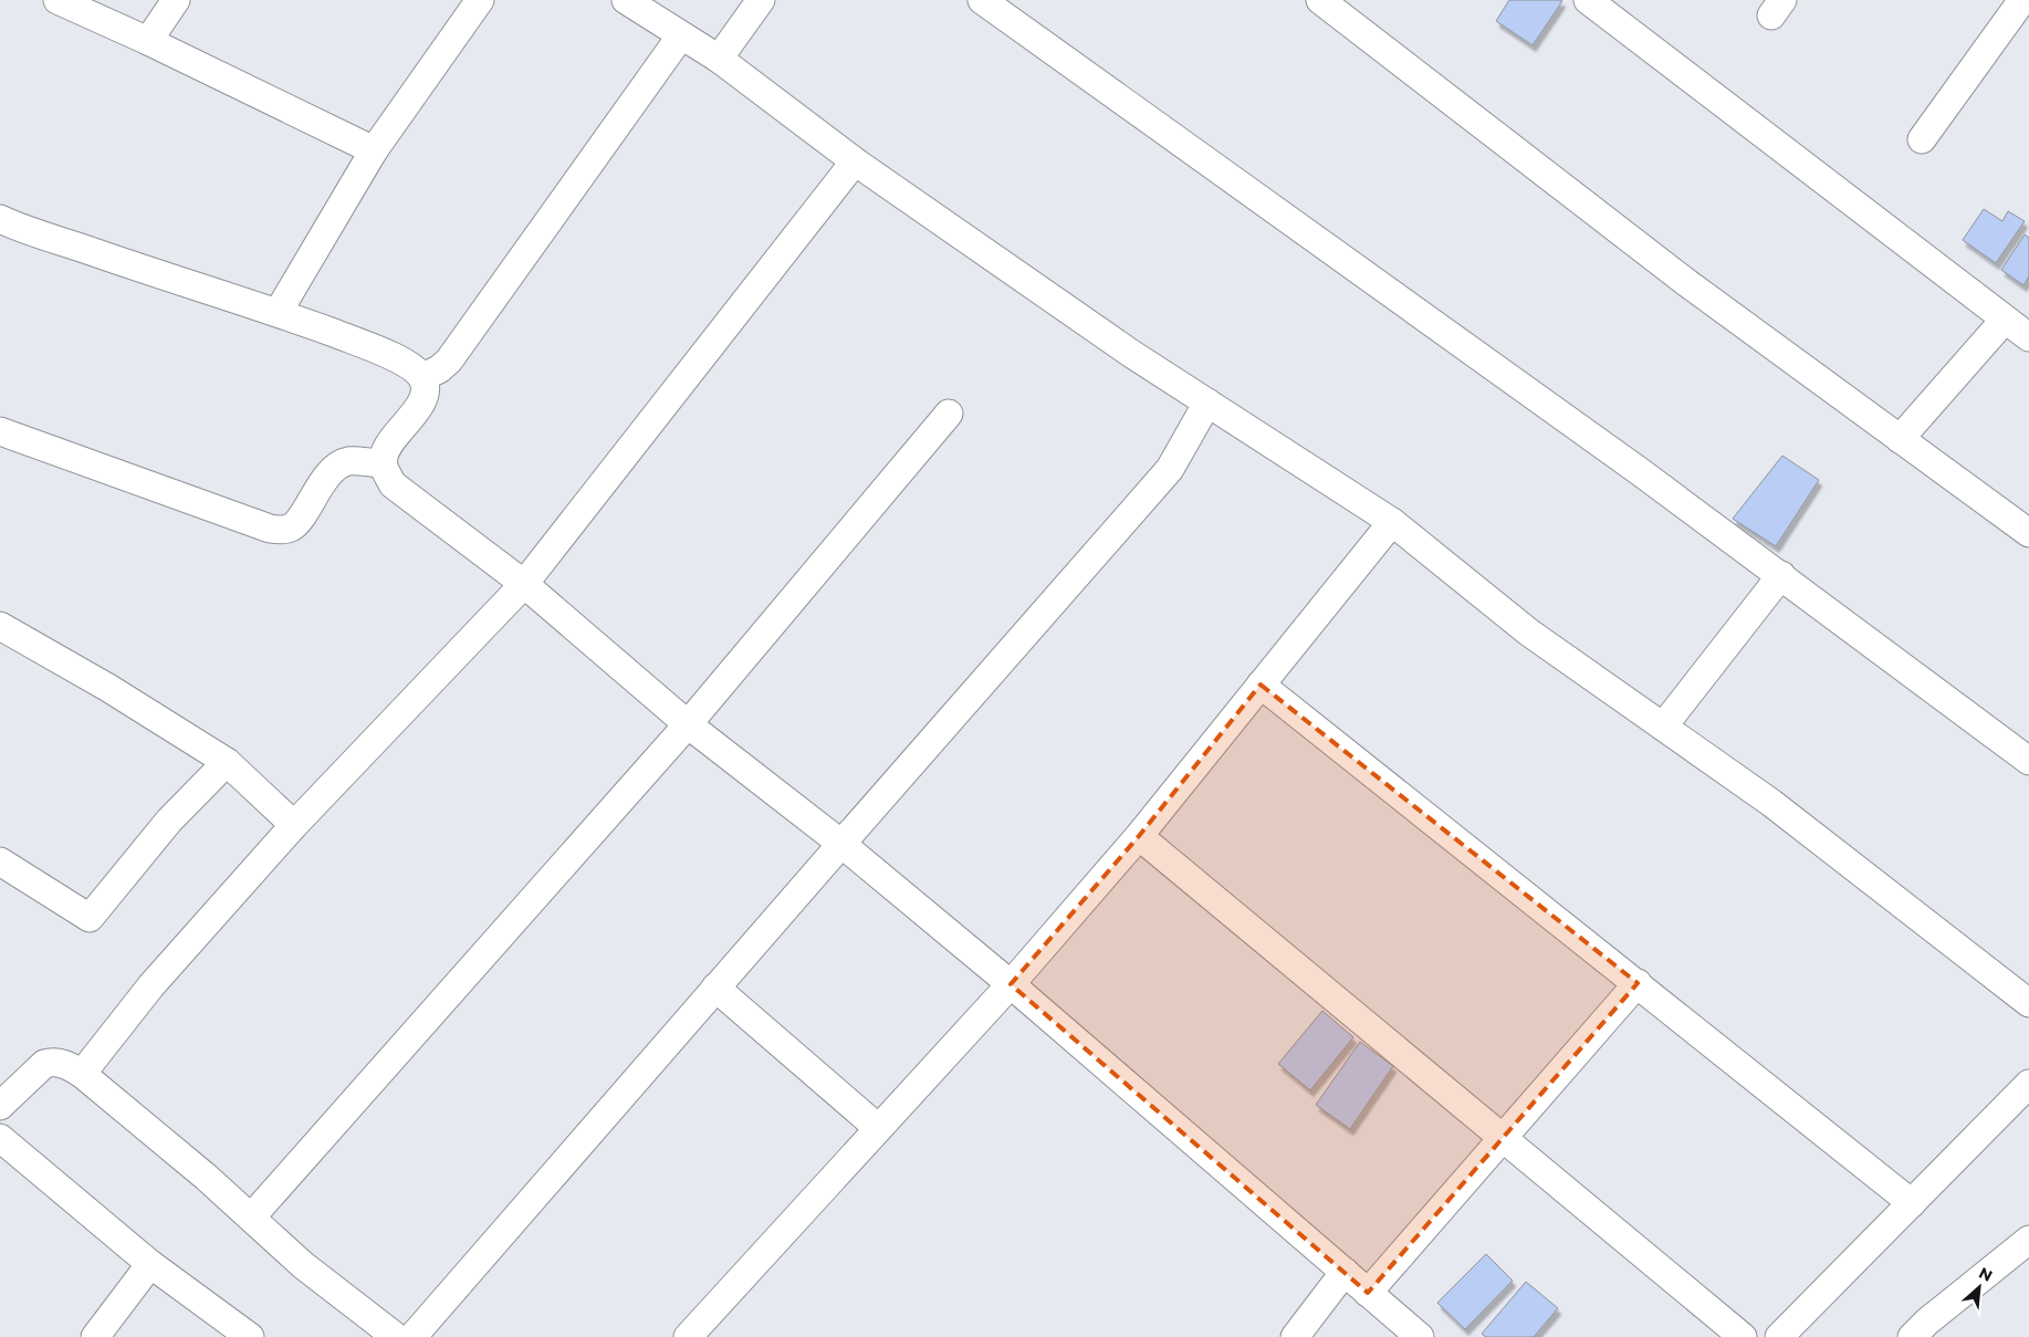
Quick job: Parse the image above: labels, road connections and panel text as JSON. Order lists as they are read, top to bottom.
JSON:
{
  "north": "top right"
}
